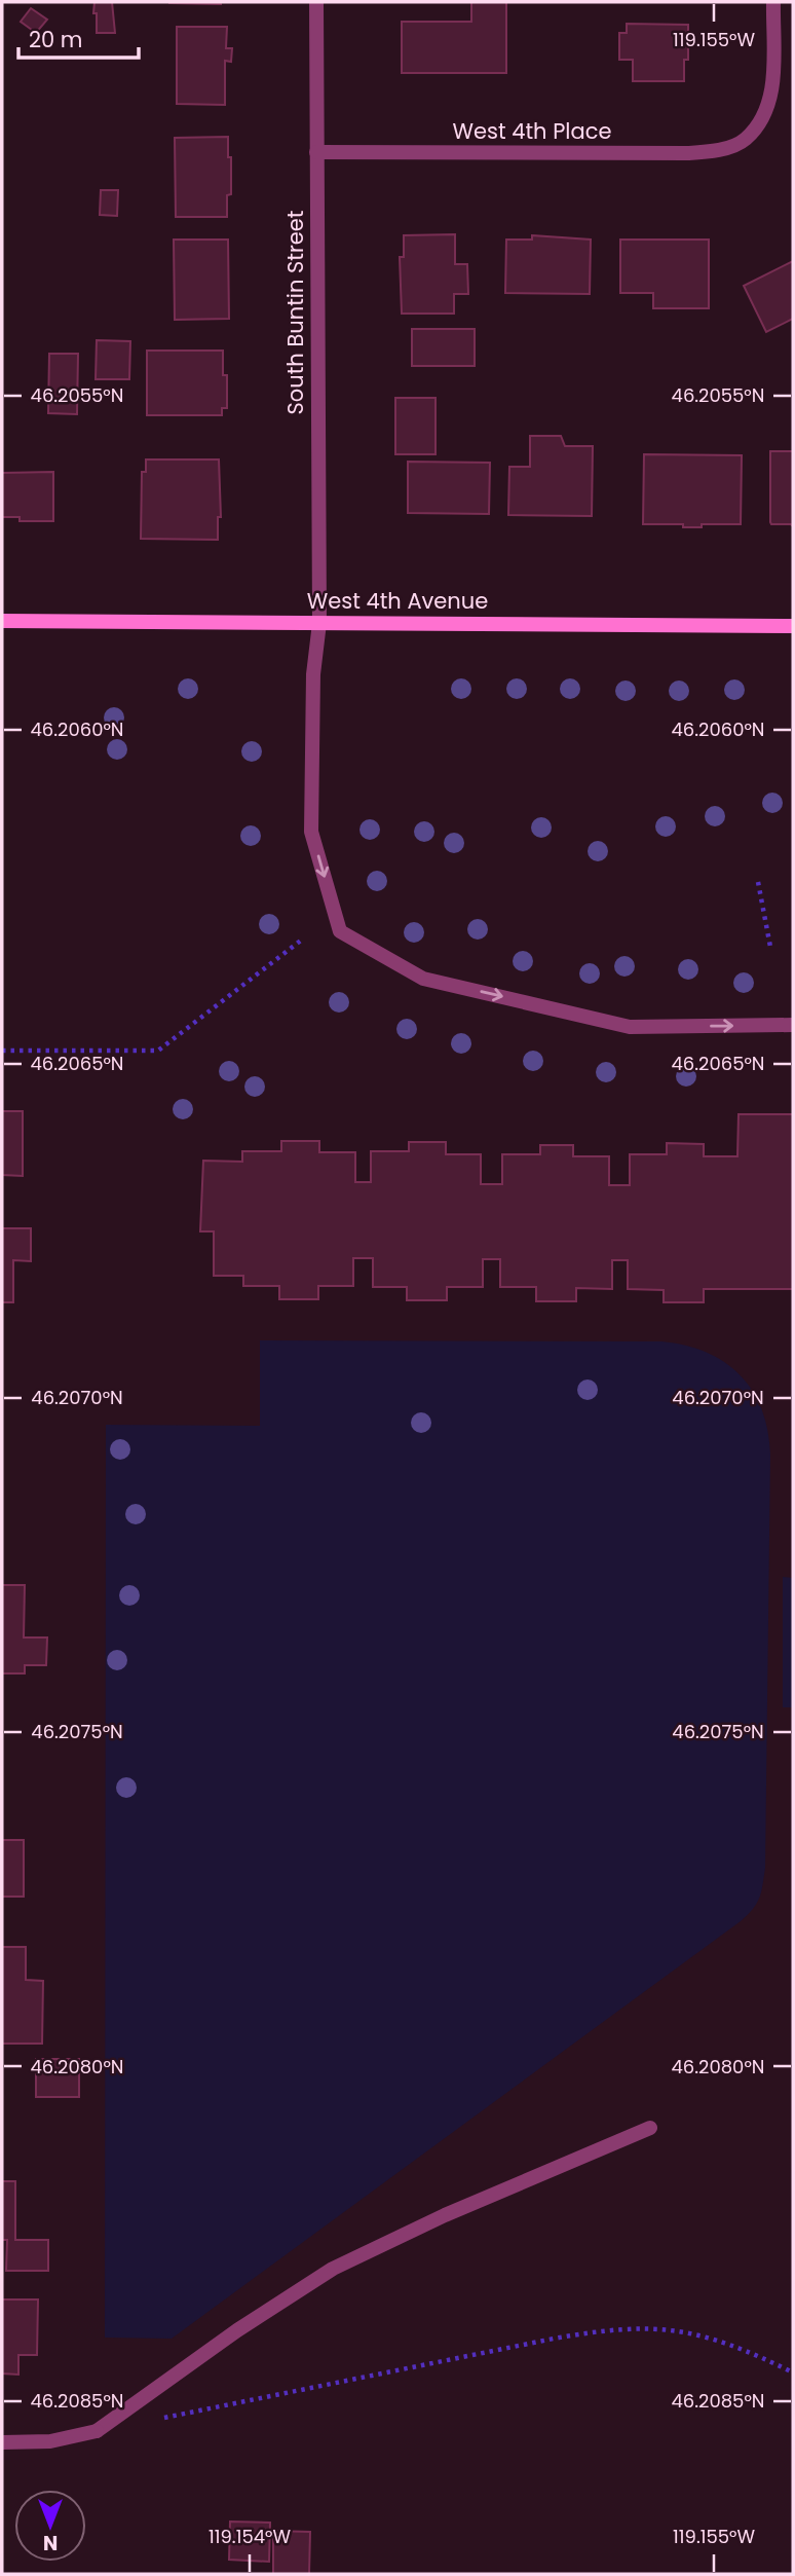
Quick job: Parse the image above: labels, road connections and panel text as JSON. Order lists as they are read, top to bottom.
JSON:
{
  "streets": {
    "street": ["West 4th Place", "South Buntin Street", "West 4th Avenue"]
  },
  "crossings": [
    ["West 4th Place", "South Buntin Street"],
    ["South Buntin Street", "West 4th Avenue"]
  ],
  "scale_bar": "20 m",
  "north": "bottom",
  "coordinates": [
    "119.155°W",
    "46.2055°N",
    "46.2060°N",
    "46.2065°N",
    "46.2070°N",
    "46.2075°N",
    "46.2080°N",
    "46.2085°N",
    "119.154°W"
  ]
}
